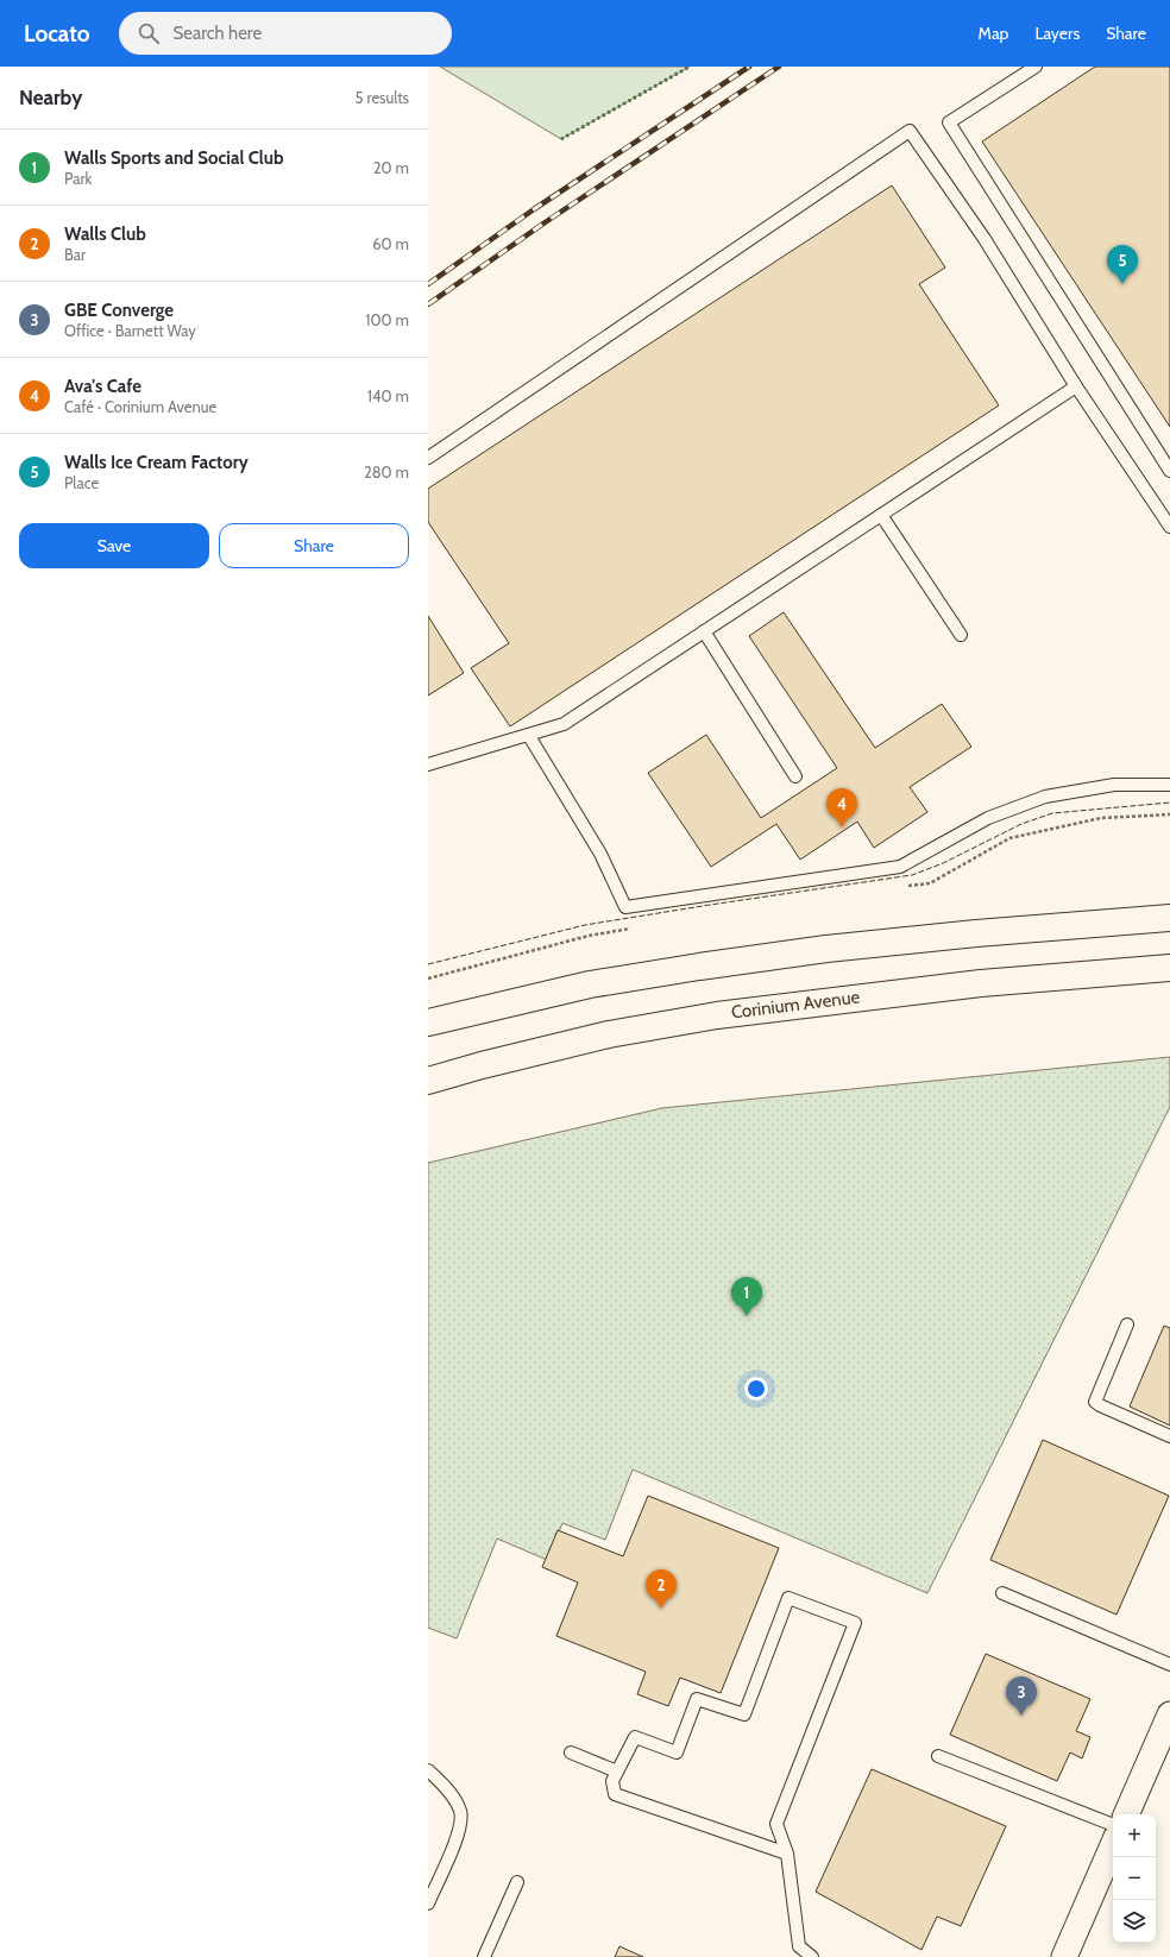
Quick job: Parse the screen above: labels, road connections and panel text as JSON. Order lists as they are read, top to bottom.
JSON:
{
  "streets": {
    "highway": ["Corinium Avenue"]
  },
  "page": {
    "header": "Locato",
    "search": "Search here",
    "nav": ["Map", "Layers", "Share"],
    "heading": ["Nearby", "5 results"],
    "list": [
      {
        "mark": "1",
        "name": "Walls Sports and Social Club",
        "note": "Park",
        "value": "20 m"
      },
      {
        "mark": "2",
        "name": "Walls Club",
        "note": "Bar",
        "value": "60 m"
      },
      {
        "mark": "3",
        "name": "GBE Converge",
        "note": "Office · Barnett Way",
        "value": "100 m"
      },
      {
        "mark": "4",
        "name": "Ava's Cafe",
        "note": "Café · Corinium Avenue",
        "value": "140 m"
      },
      {
        "mark": "5",
        "name": "Walls Ice Cream Factory",
        "note": "Place",
        "value": "280 m"
      }
    ],
    "pins": [
      "5",
      "4",
      "1",
      "2",
      "3"
    ],
    "buttons": ["Save", "Share"],
    "map_buttons": ["+", "−"]
  }
}
